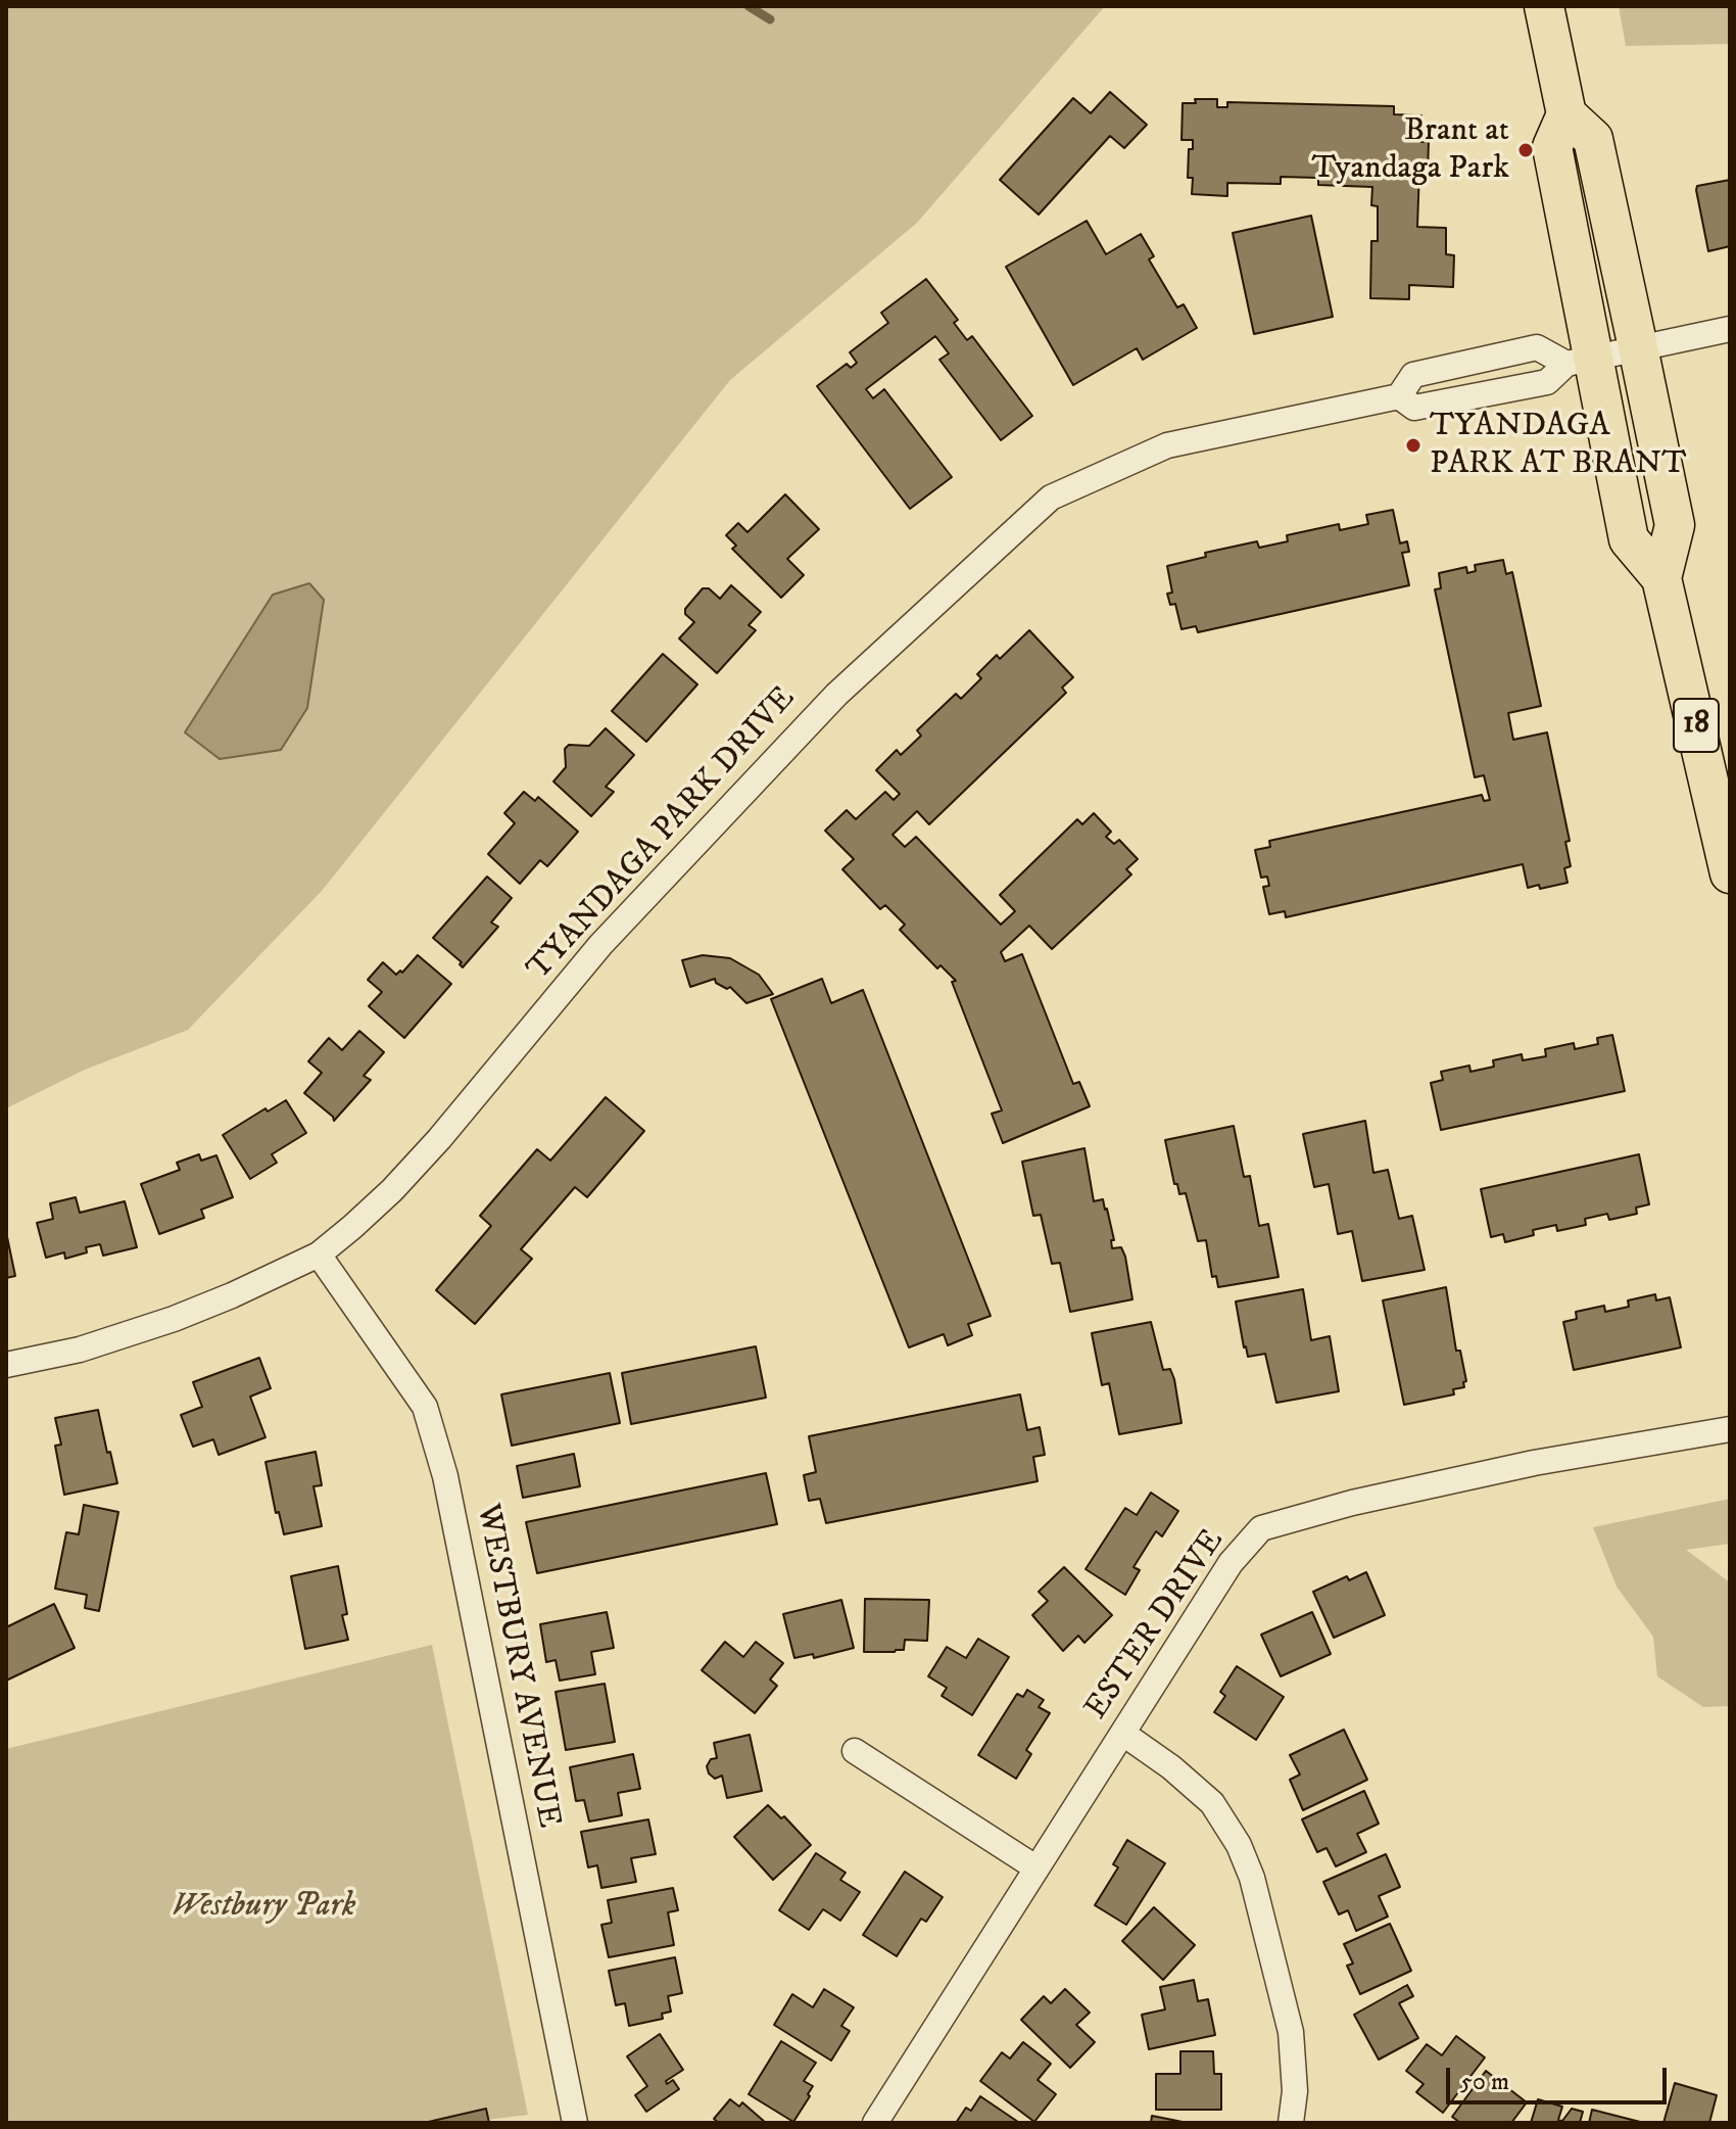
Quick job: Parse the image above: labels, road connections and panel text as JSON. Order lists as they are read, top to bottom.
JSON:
{
  "streets": {
    "main road": ["18"],
    "street": ["TYANDAGA PARK DRIVE", "ESTER DRIVE", "WESTBURY AVENUE"]
  },
  "crossings": [
    ["18", "TYANDAGA PARK DRIVE"],
    ["TYANDAGA PARK DRIVE", "WESTBURY AVENUE"]
  ],
  "parks": ["Westbury Park"],
  "places": ["Brant at Tyandaga Park", "TYANDAGA PARK AT BRANT"],
  "scale_bar": "50 m"
}
